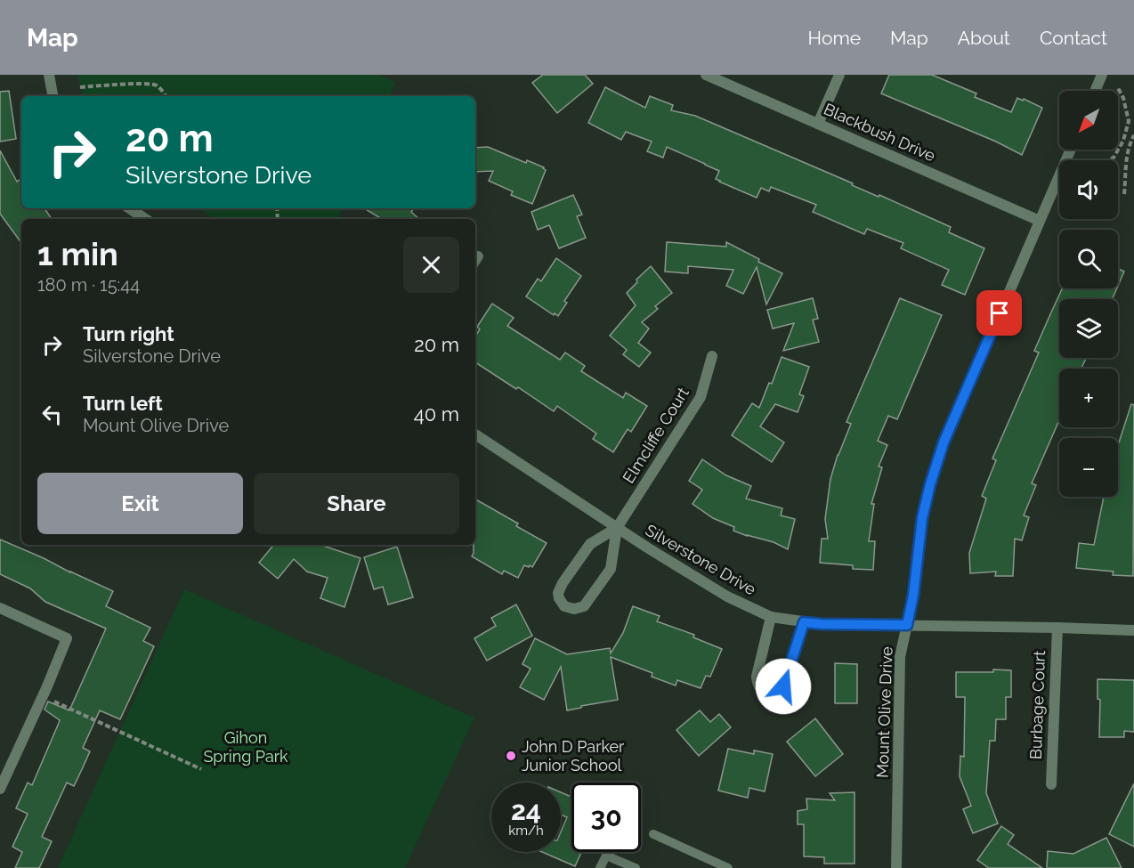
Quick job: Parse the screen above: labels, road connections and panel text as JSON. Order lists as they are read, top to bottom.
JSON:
{
  "streets": {
    "street": [
      "Blackbush Drive",
      "Elmcliffe Court",
      "Silverstone Drive",
      "Burbage Court",
      "Mount Olive Drive"
    ]
  },
  "crossings": [
    ["Blackbush Drive", "Mount Olive Drive"],
    ["Elmcliffe Court", "Silverstone Drive"],
    ["Silverstone Drive", "Burbage Court"],
    ["Silverstone Drive", "Mount Olive Drive"]
  ],
  "parks": ["Gihon Spring Park"],
  "places": ["John D Parker Junior School"],
  "north": "bottom left",
  "page": {
    "header": "Map",
    "nav": [
      "Home",
      "Map",
      "About",
      "Contact"
    ],
    "map_buttons": ["+", "−"],
    "turn": ["20 m", "Silverstone Drive"],
    "heading": ["1 min", "180 m · 15:44"],
    "list": [
      {
        "name": "Turn right",
        "note": "Silverstone Drive",
        "value": "20 m"
      },
      {
        "name": "Turn left",
        "note": "Mount Olive Drive",
        "value": "40 m"
      }
    ],
    "buttons": ["Exit", "Share"],
    "speed": "24 km/h",
    "limit": "30"
  }
}
